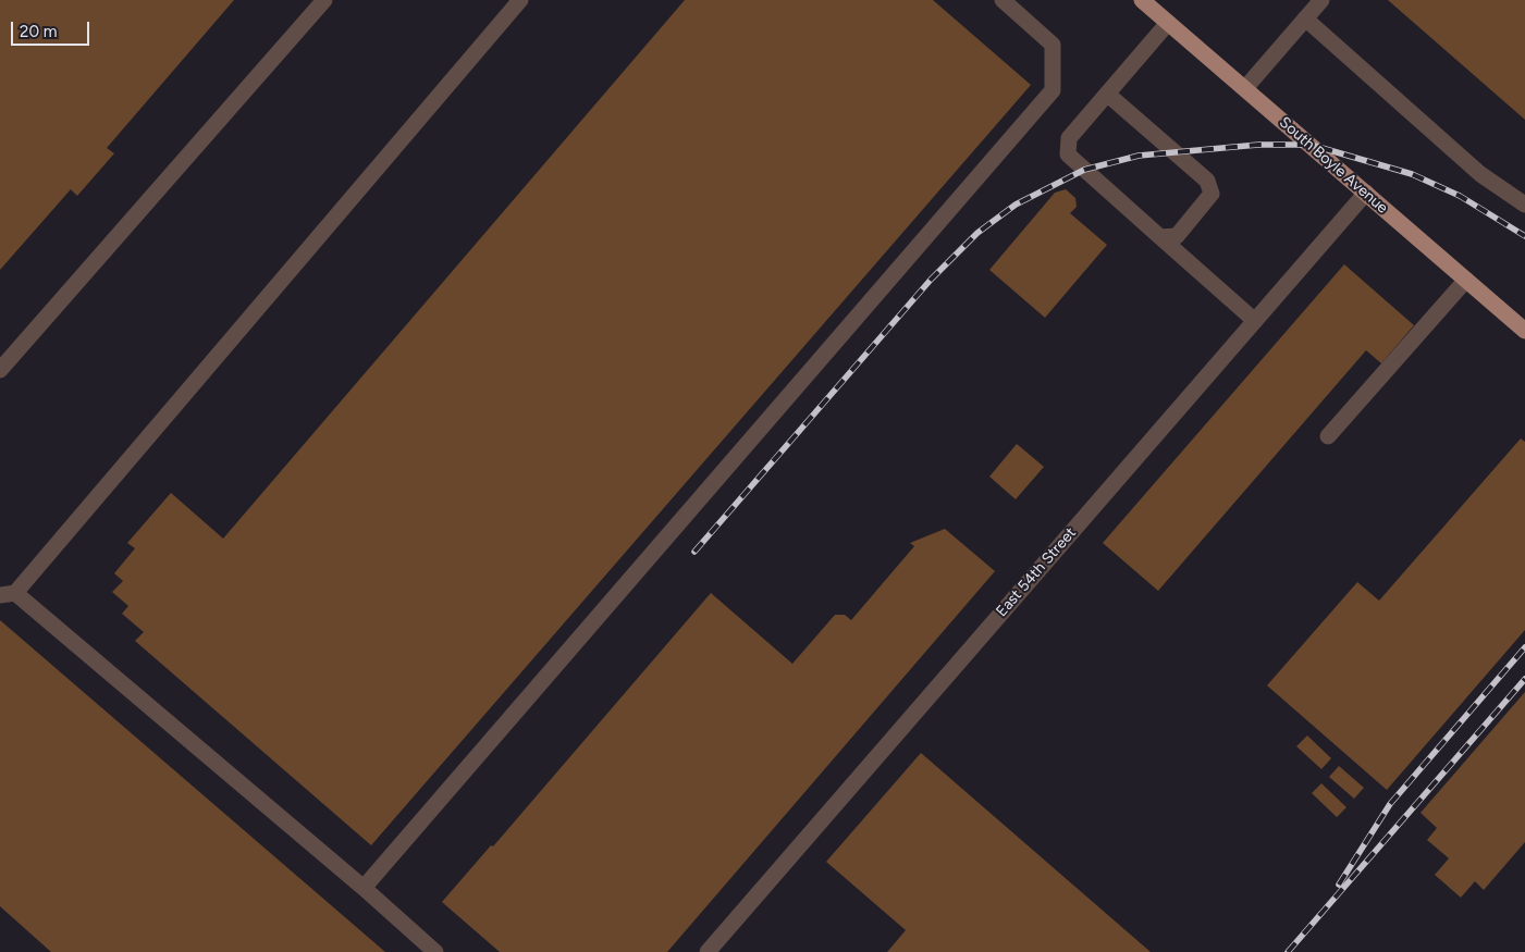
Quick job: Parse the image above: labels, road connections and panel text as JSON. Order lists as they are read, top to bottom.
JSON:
{
  "streets": {
    "main road": ["South Boyle Avenue"],
    "street": ["East 54th Street"]
  },
  "crossings": [
    ["South Boyle Avenue", "East 54th Street"]
  ],
  "scale_bar": "20 m"
}
